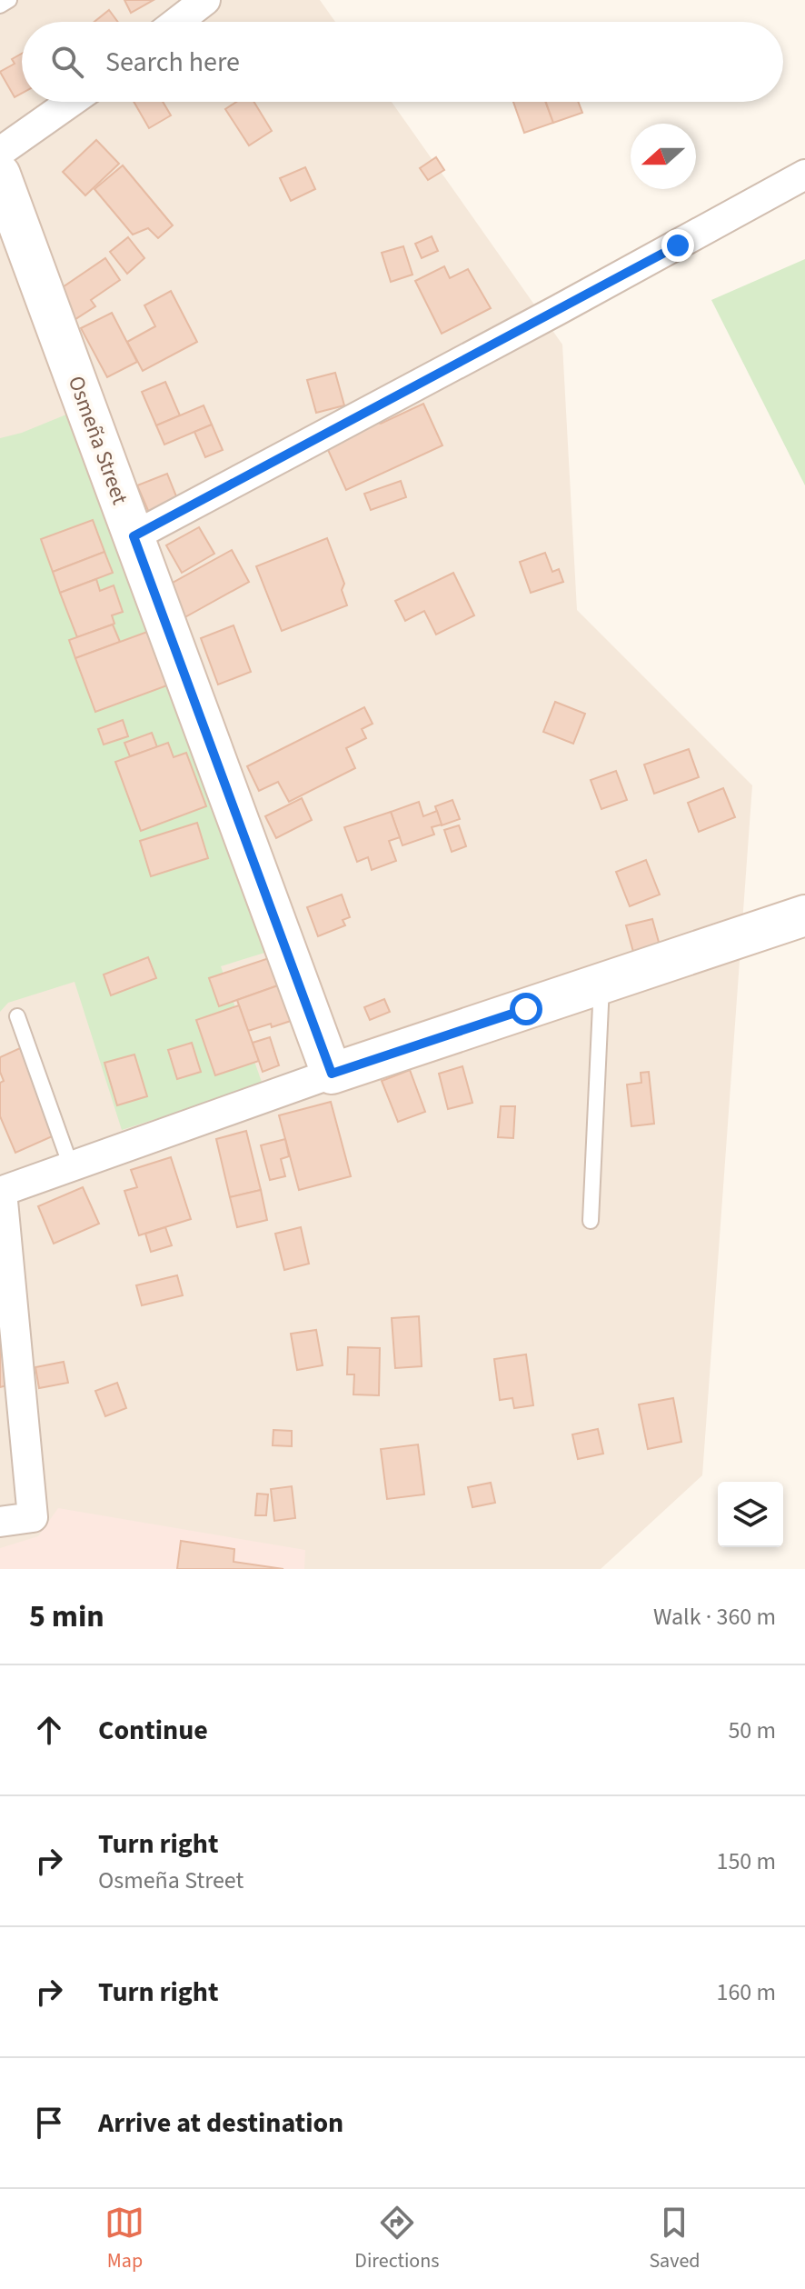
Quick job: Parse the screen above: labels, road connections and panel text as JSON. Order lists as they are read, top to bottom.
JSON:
{
  "streets": {
    "main road": ["Osmeña Street"]
  },
  "north": "left",
  "page": {
    "search": "Search here",
    "heading": ["5 min", "Walk · 360 m"],
    "list": [
      ["Continue", "50 m"],
      ["Turn right", "Osmeña Street", "150 m"],
      ["Turn right", "160 m"],
      "Arrive at destination"
    ],
    "nav": ["Map", "Directions", "Saved"]
  }
}
